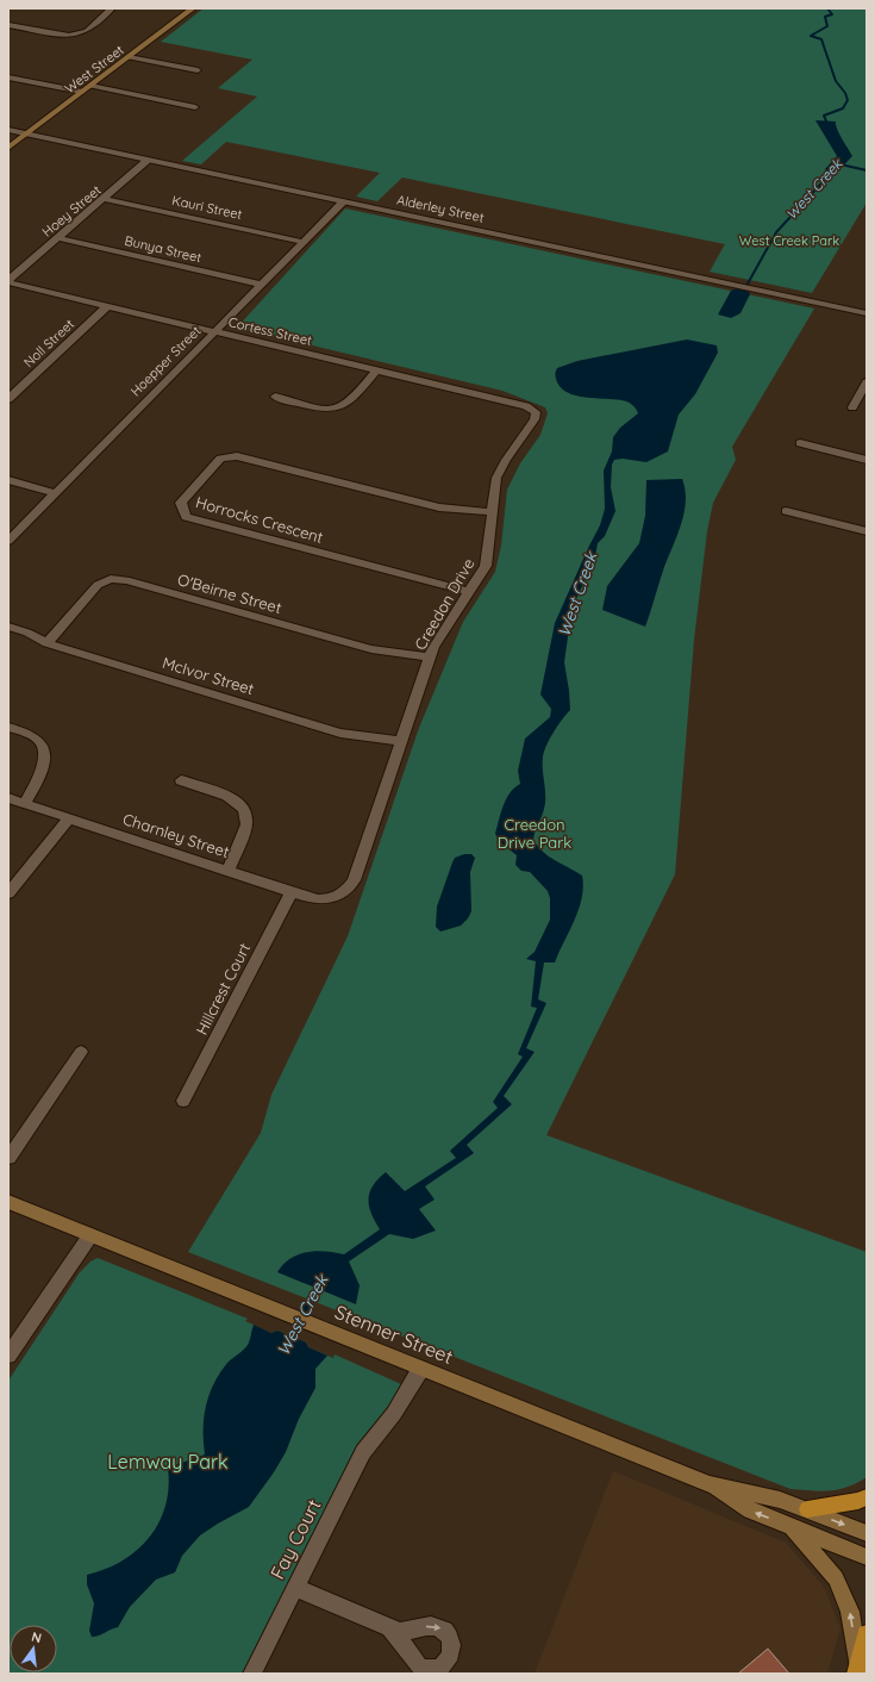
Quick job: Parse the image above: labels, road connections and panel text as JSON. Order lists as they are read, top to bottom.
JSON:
{
  "streets": {
    "main road": ["West Street", "Stenner Street"],
    "street": [
      "Kauri Street",
      "Alderley Street",
      "Hoey Street",
      "Bunya Street",
      "Cortess Street",
      "Noll Street",
      "Hoepper Street",
      "Horrocks Crescent",
      "O'Beirne Street",
      "Creedon Drive",
      "McIvor Street",
      "Charnley Street",
      "Hillcrest Court",
      "Fay Court"
    ]
  },
  "crossings": [
    ["West Street", "Alderley Street"],
    ["Kauri Street", "Hoey Street"],
    ["Kauri Street", "Hoepper Street"],
    ["Alderley Street", "Hoey Street"],
    ["Alderley Street", "Hoepper Street"],
    ["Hoey Street", "Bunya Street"],
    ["Hoey Street", "Cortess Street"],
    ["Bunya Street", "Hoepper Street"],
    ["Cortess Street", "Noll Street"],
    ["Cortess Street", "Hoepper Street"],
    ["Cortess Street", "Creedon Drive"],
    ["Horrocks Crescent", "Creedon Drive"],
    ["O'Beirne Street", "Creedon Drive"],
    ["O'Beirne Street", "McIvor Street"],
    ["Creedon Drive", "McIvor Street"],
    ["Creedon Drive", "Charnley Street"],
    ["Charnley Street", "Hillcrest Court"],
    ["Stenner Street", "Fay Court"]
  ],
  "water": ["West Creek"],
  "parks": ["West Creek Park", "Creedon Drive Park", "Lemway Park"],
  "north": "top"
}
